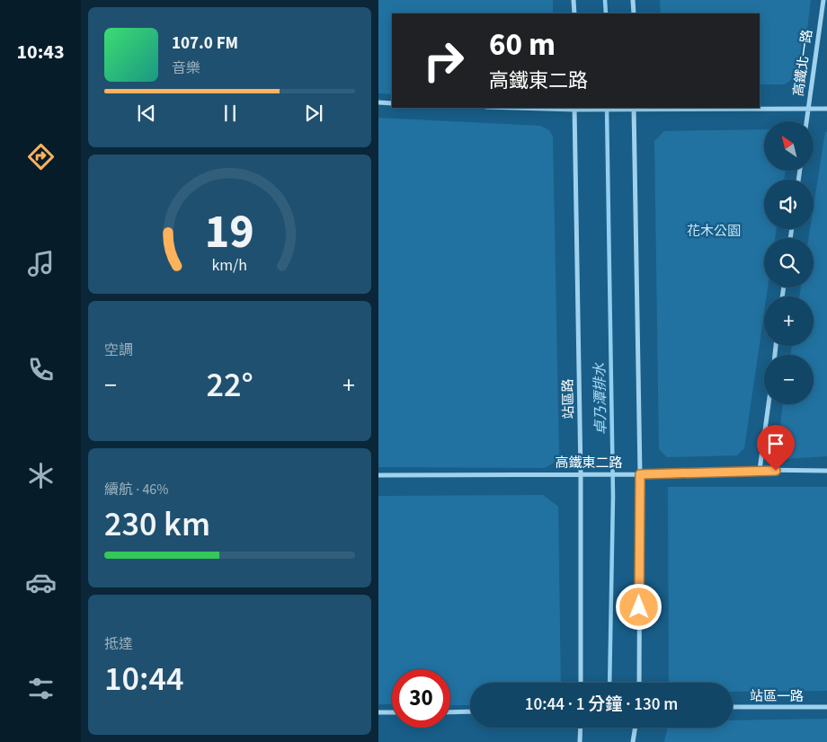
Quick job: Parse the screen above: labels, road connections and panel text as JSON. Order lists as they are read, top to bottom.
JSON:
{
  "streets": {
    "street": [
      "高鐵北一路",
      "站區路",
      "高鐵東二路",
      "站區一路"
    ]
  },
  "crossings": [
    ["站區路", "高鐵東二路"]
  ],
  "water": ["卓乃潭排水"],
  "parks": ["花木公園"],
  "north": "top left",
  "page": {
    "tabs": "10:43",
    "turn": ["60 m", "高鐵東二路"],
    "song": ["107.0 FM", "音樂"],
    "map_buttons": ["+", "−"],
    "tile": [
      "空調",
      ["續航 · 46%", "230 km"],
      ["抵達", "10:44"]
    ],
    "heat": ["−", "22°", "+"],
    "limit": "30",
    "trip": "10:44 · 1 分鐘 · 130 m",
    "gauge": ["19", "km/h"]
  }
}
